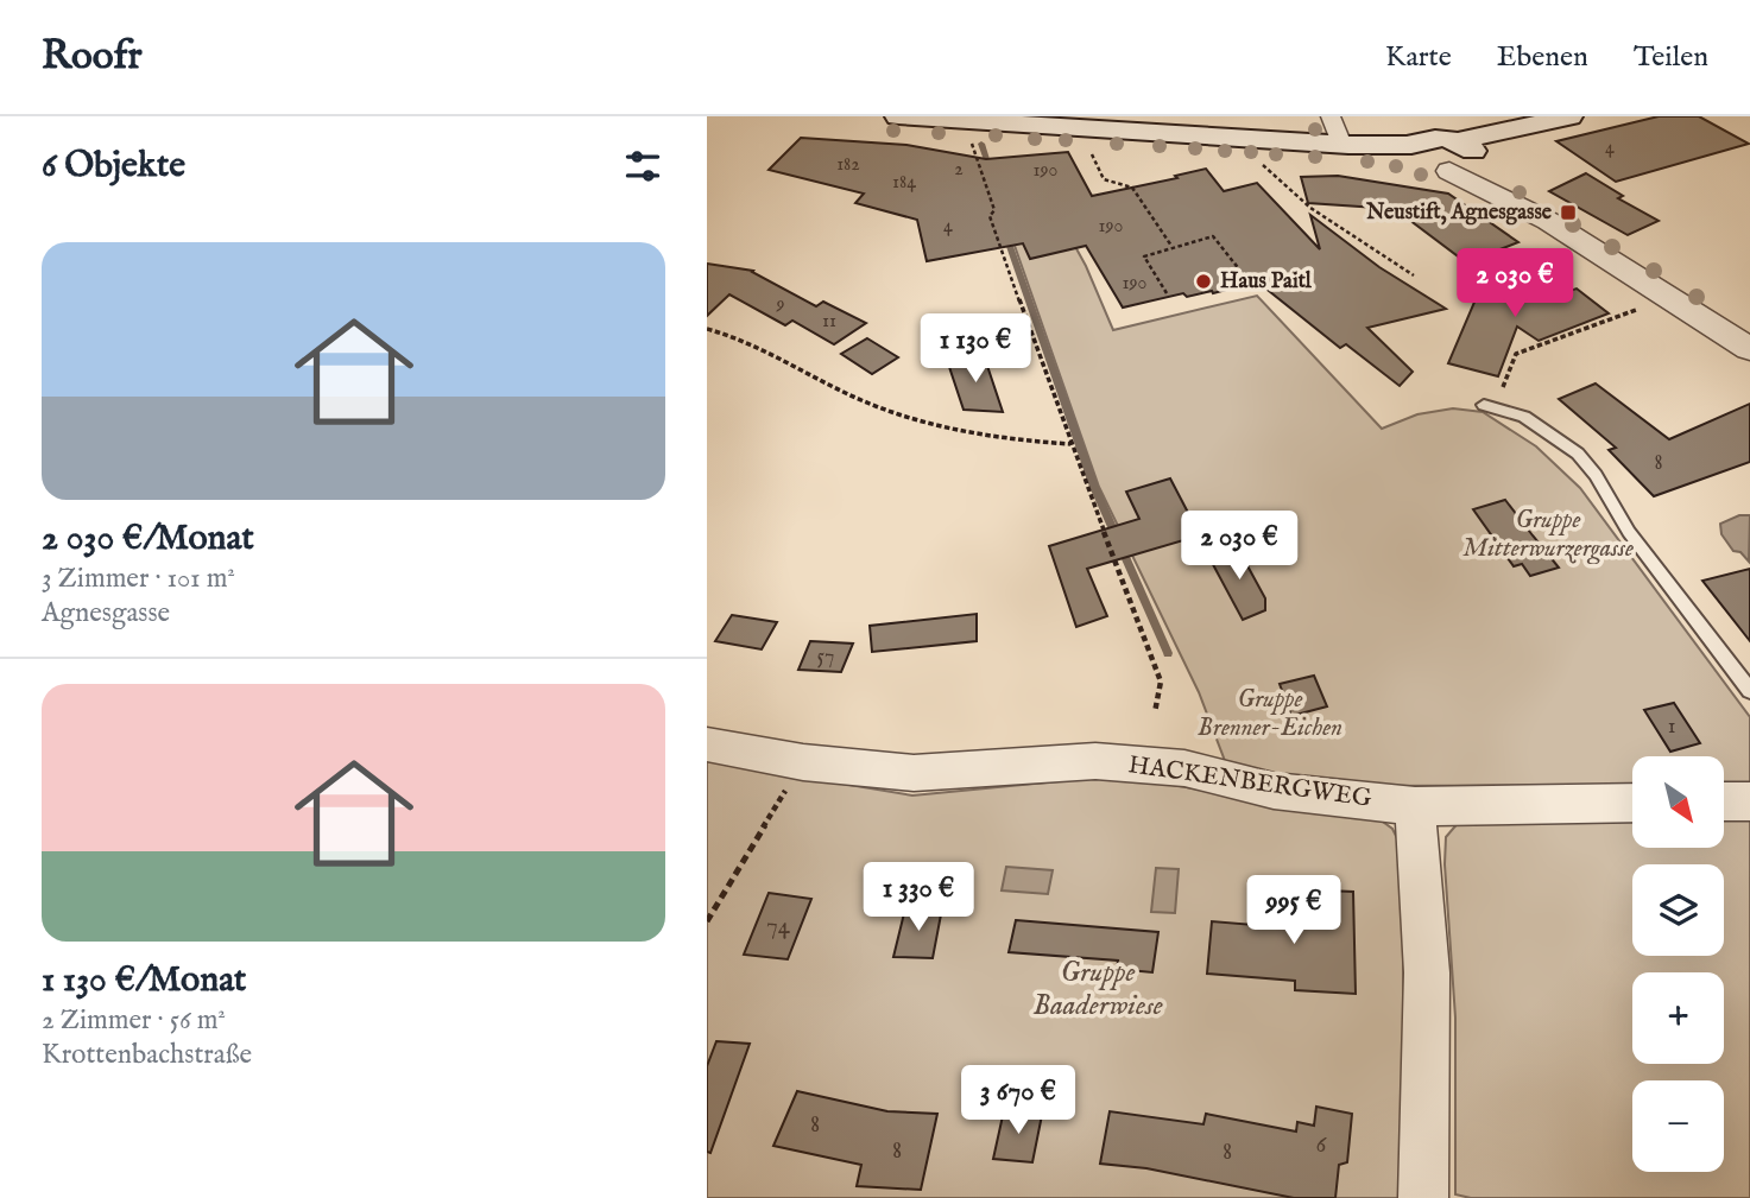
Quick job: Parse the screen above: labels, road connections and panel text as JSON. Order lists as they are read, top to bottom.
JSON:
{
  "streets": {
    "street": ["HACKENBERGWEG"]
  },
  "parks": ["Gruppe Mitterwurzergasse", "Gruppe Brenner-Eichen", "Gruppe Baaderwiese"],
  "places": {
    "transit": ["Neustift, Agnesgasse"],
    "other": ["Haus Paitl"]
  },
  "house_numbers": [
    "4",
    "182",
    "2",
    "190",
    "184",
    "4",
    "190",
    "190",
    "9",
    "11",
    "8",
    "57",
    "1",
    "74",
    "8",
    "6",
    "8",
    "8"
  ],
  "north": "bottom right",
  "page": {
    "header": "Roofr",
    "nav": ["Karte", "Ebenen", "Teilen"],
    "heading": "6 Objekte",
    "list": [
      {
        "name": "2 030 €/Monat",
        "note": "3 Zimmer · 101 m² · Agnesgasse"
      },
      {
        "name": "1 130 €/Monat",
        "note": "2 Zimmer · 56 m² · Krottenbachstraße"
      }
    ],
    "price": [
      "2 030 €",
      "1 130 €",
      "2 030 €",
      "1 330 €",
      "995 €",
      "3 670 €"
    ],
    "map_buttons": ["+", "−"]
  }
}
